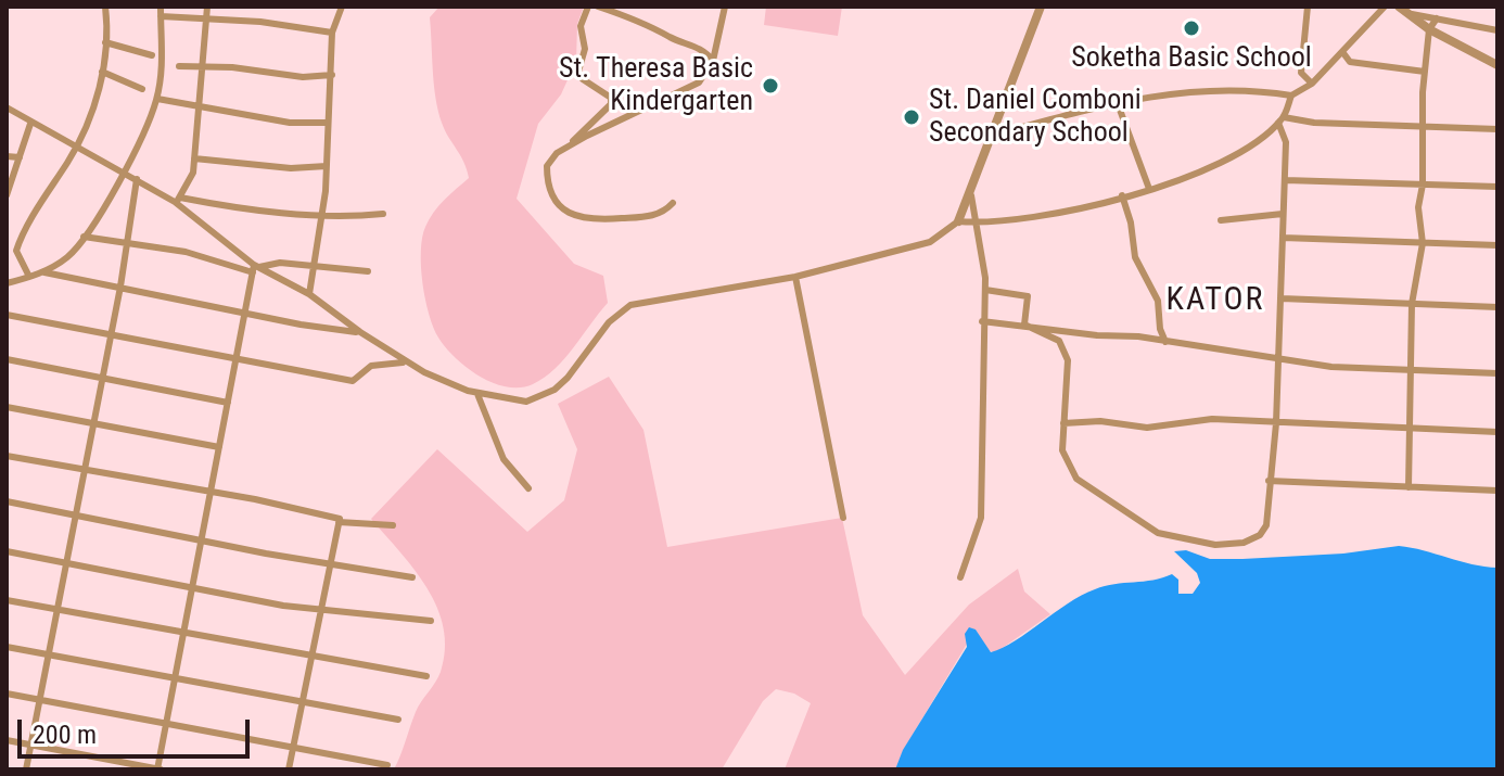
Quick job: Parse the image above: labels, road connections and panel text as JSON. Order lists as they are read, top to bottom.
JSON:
{
  "districts": ["KATOR"],
  "places": ["Soketha Basic School", "St. Theresa Basic Kindergarten", "St. Daniel Comboni Secondary School"],
  "scale_bar": "200 m"
}
